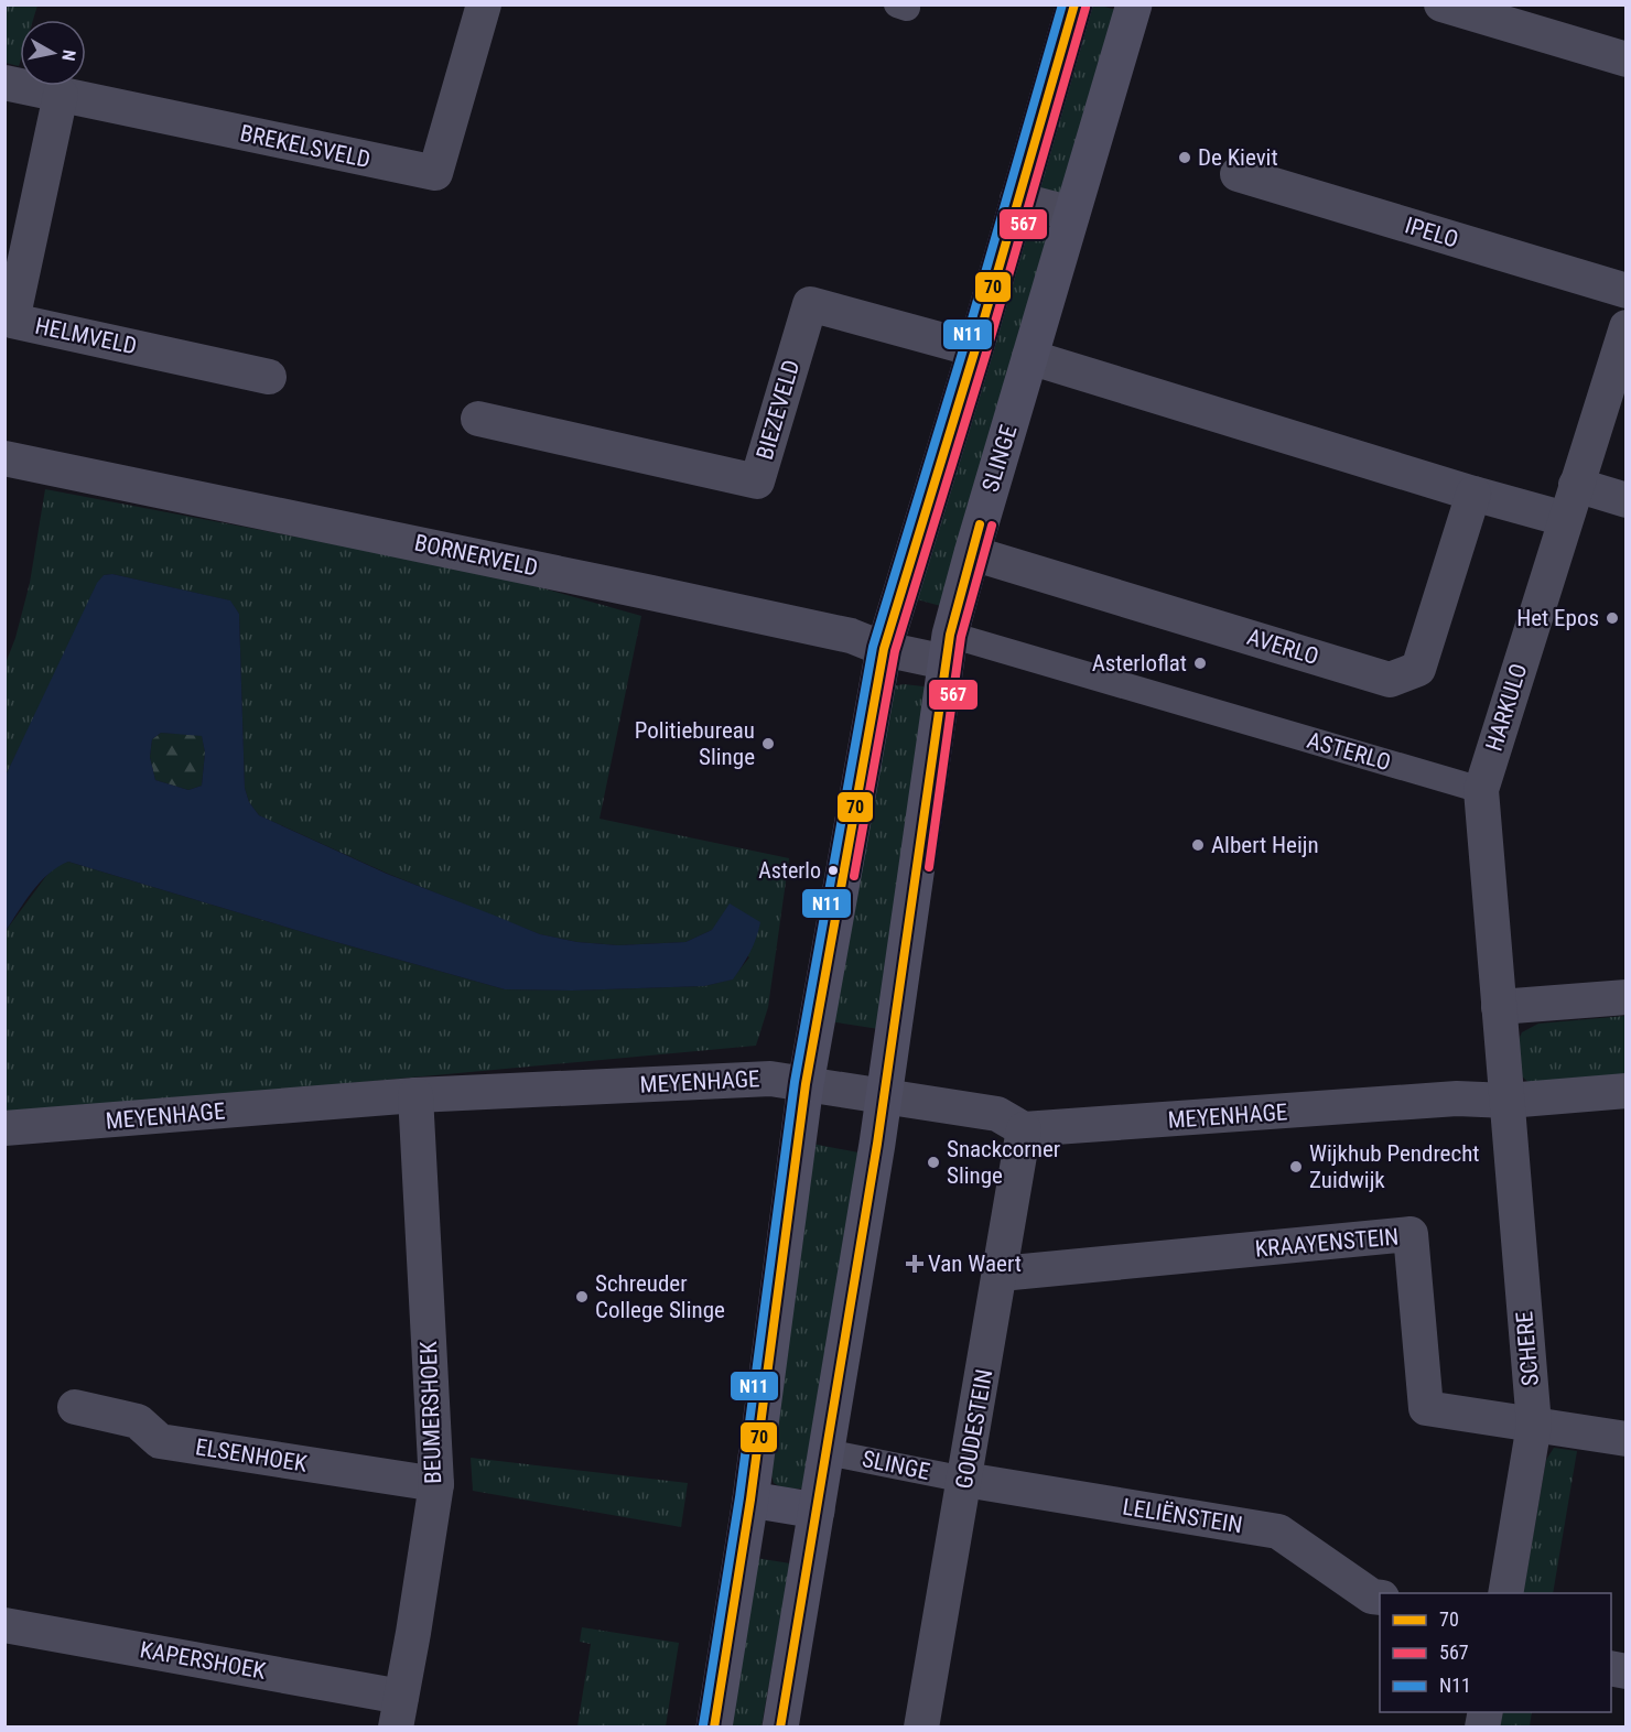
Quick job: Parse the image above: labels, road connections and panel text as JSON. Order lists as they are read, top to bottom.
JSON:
{
  "streets": {
    "main road": ["SLINGE"],
    "street": [
      "BREKELSVELD",
      "IPELO",
      "HELMVELD",
      "BIEZEVELD",
      "BORNERVELD",
      "AVERLO",
      "HARKULO",
      "ASTERLO",
      "MEYENHAGE",
      "KRAAYENSTEIN",
      "SCHERE",
      "BEUMERSHOEK",
      "GOUDESTEIN",
      "ELSENHOEK",
      "LELIËNSTEIN",
      "KAPERSHOEK"
    ]
  },
  "crossings": [
    ["BREKELSVELD", "HELMVELD"],
    ["SLINGE", "BORNERVELD"],
    ["SLINGE", "AVERLO"],
    ["SLINGE", "ASTERLO"],
    ["SLINGE", "MEYENHAGE"],
    ["SLINGE", "GOUDESTEIN"],
    ["SLINGE", "LELIËNSTEIN"],
    ["BORNERVELD", "ASTERLO"],
    ["HARKULO", "ASTERLO"],
    ["HARKULO", "MEYENHAGE"],
    ["HARKULO", "SCHERE"],
    ["MEYENHAGE", "SCHERE"],
    ["MEYENHAGE", "BEUMERSHOEK"],
    ["MEYENHAGE", "GOUDESTEIN"],
    ["KRAAYENSTEIN", "SCHERE"],
    ["KRAAYENSTEIN", "GOUDESTEIN"],
    ["BEUMERSHOEK", "ELSENHOEK"],
    ["BEUMERSHOEK", "KAPERSHOEK"],
    ["GOUDESTEIN", "LELIËNSTEIN"]
  ],
  "places": {
    "other": [
      "De Kievit",
      "Het Epos",
      "Asterloflat",
      "Politiebureau Slinge",
      "Albert Heijn",
      "Asterlo",
      "Snackcorner Slinge",
      "Wijkhub Pendrecht Zuidwijk",
      "Schreuder College Slinge"
    ],
    "health": ["Van Waert"]
  },
  "lines": ["transit line 70", "transit line N11", "transit line 567"],
  "legend": ["70", "567", "N11"],
  "north": "right"
}
